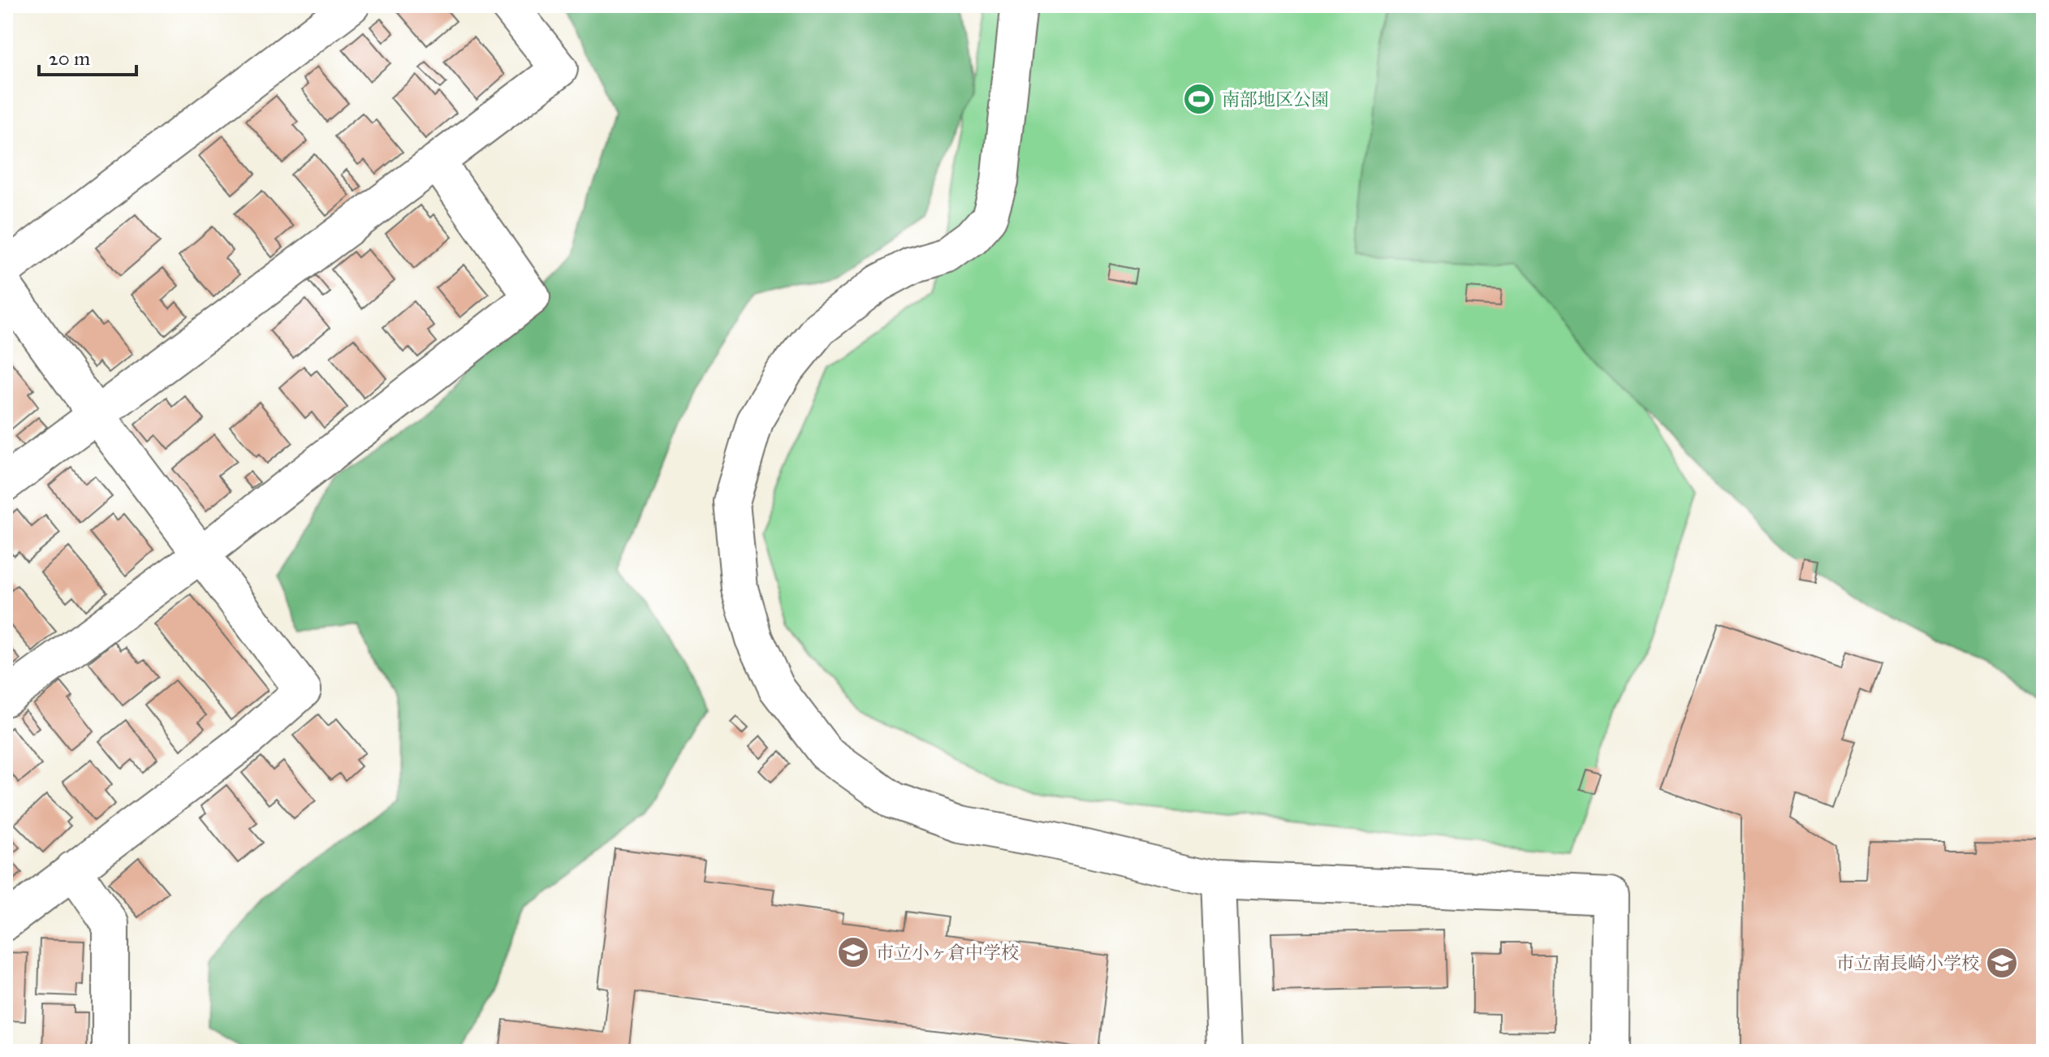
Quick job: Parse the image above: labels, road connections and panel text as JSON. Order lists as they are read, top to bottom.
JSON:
{
  "places": {
    "sports": ["南部地区公園"],
    "school or university": ["市立小ヶ倉中学校", "市立南長崎小学校"]
  },
  "scale_bar": "20 m"
}
